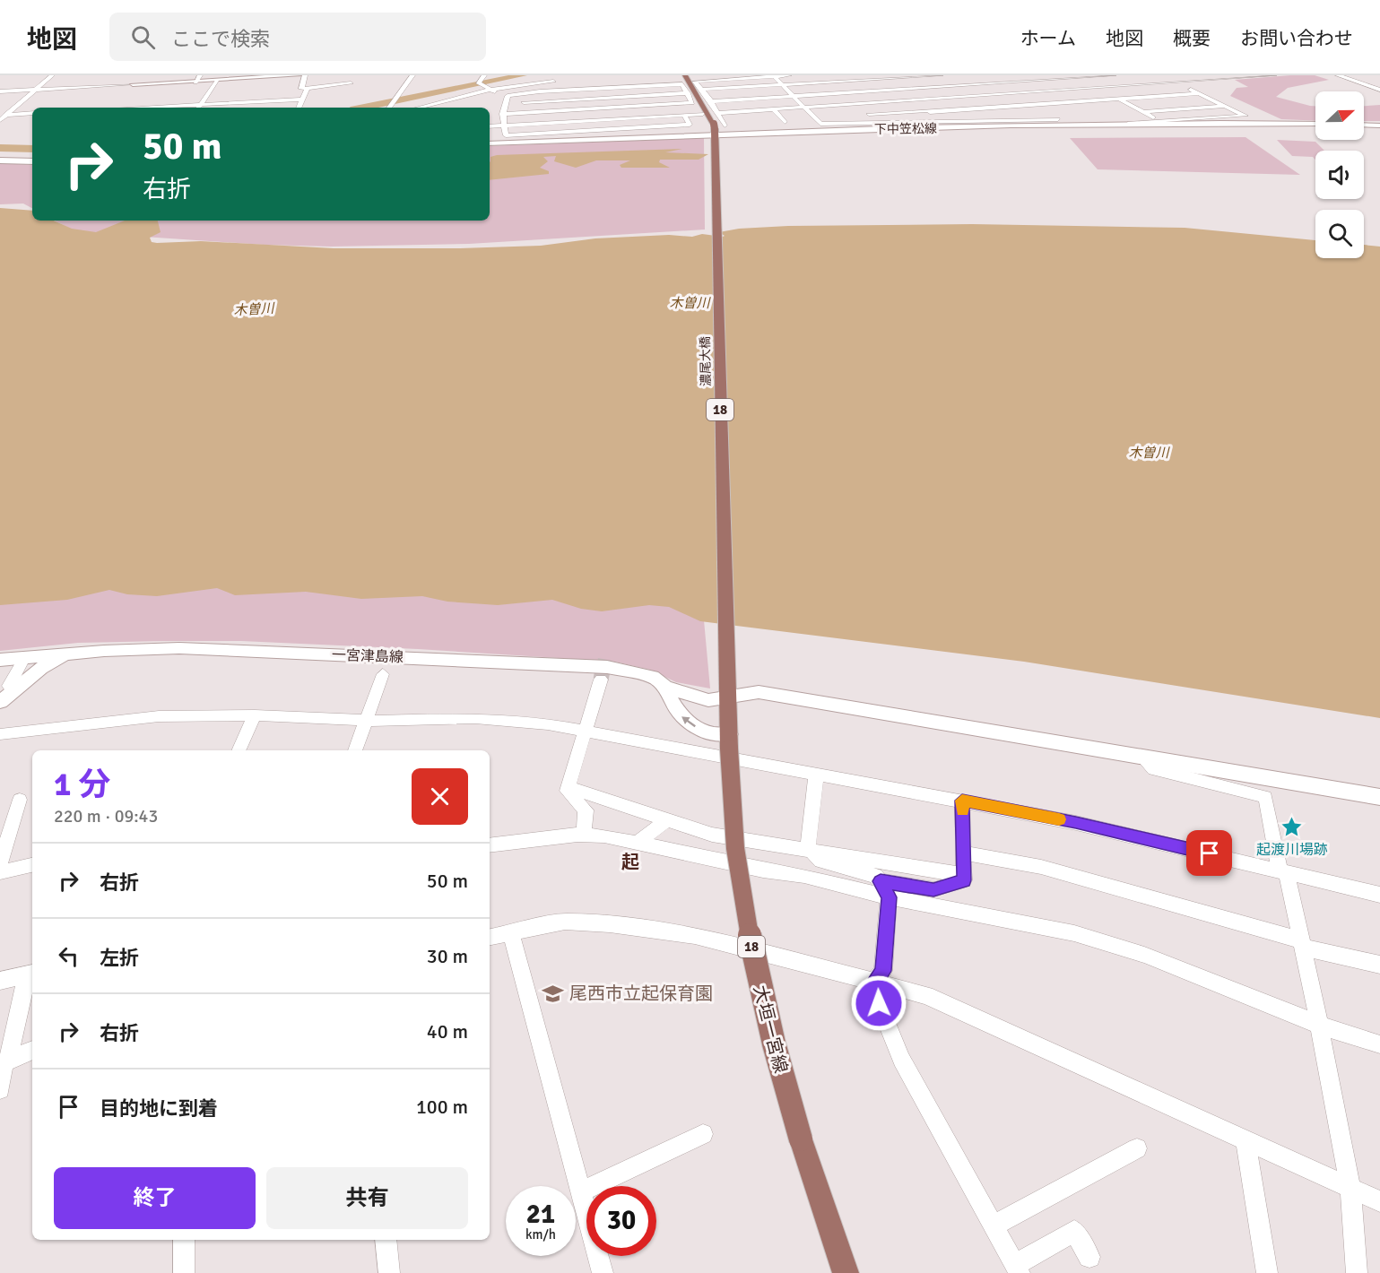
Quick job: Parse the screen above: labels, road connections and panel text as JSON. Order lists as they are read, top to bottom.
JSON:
{
  "streets": {
    "main road": [
      "下中笠松線",
      "濃尾大橋",
      "18",
      "一宮津島線",
      "大垣一宮線"
    ]
  },
  "crossings": [
    ["下中笠松線", "濃尾大橋"],
    ["下中笠松線", "18"],
    ["濃尾大橋", "18"],
    ["濃尾大橋", "一宮津島線"],
    ["濃尾大橋", "大垣一宮線"],
    ["一宮津島線", "大垣一宮線"]
  ],
  "districts": ["起"],
  "water": ["木曽川"],
  "places": {
    "place": ["起渡川場跡"],
    "school or university": ["尾西市立起保育園"]
  },
  "north": "right",
  "page": {
    "header": "地図",
    "search": "ここで検索",
    "nav": [
      "ホーム",
      "地図",
      "概要",
      "お問い合わせ"
    ],
    "turn": ["50 m", "右折"],
    "heading": ["1 分", "220 m · 09:43"],
    "list": [
      {
        "name": "右折",
        "value": "50 m"
      },
      {
        "name": "左折",
        "value": "30 m"
      },
      {
        "name": "右折",
        "value": "40 m"
      },
      {
        "name": "目的地に到着",
        "value": "100 m"
      }
    ],
    "buttons": ["終了", "共有"],
    "speed": "21 km/h",
    "limit": "30"
  }
}
